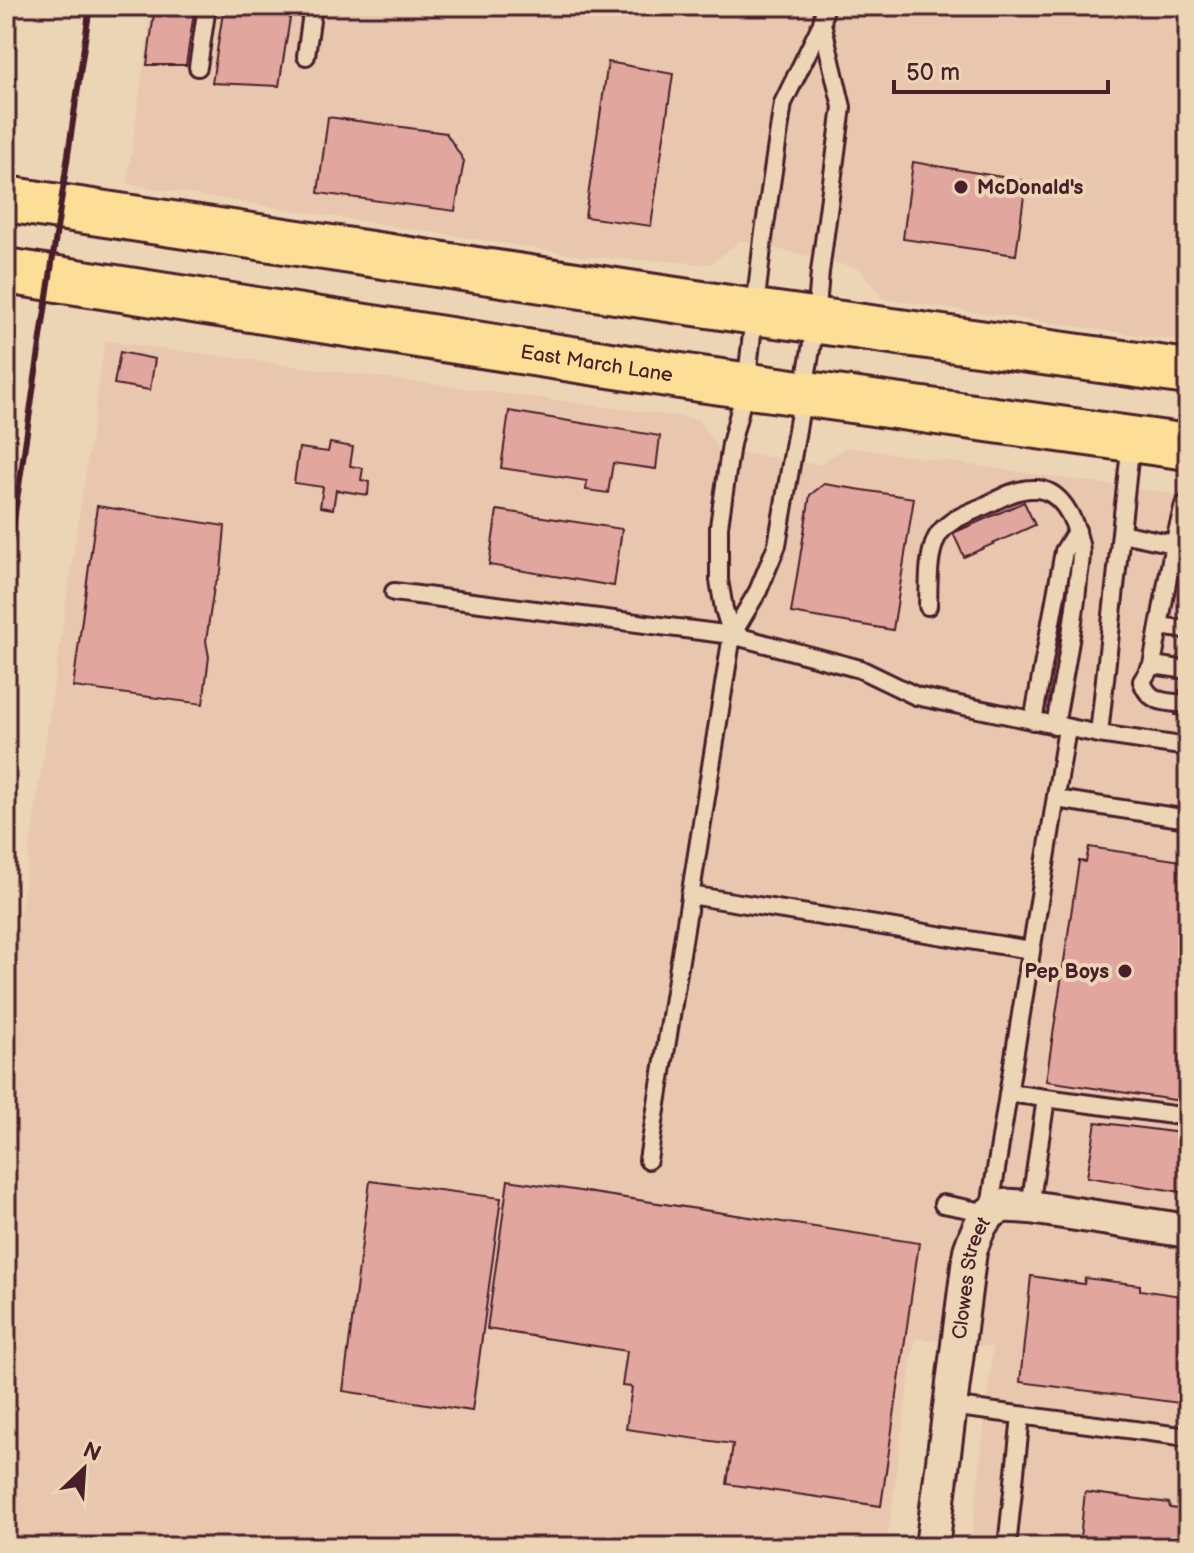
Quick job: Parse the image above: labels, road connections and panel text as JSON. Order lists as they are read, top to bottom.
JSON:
{
  "streets": {
    "main road": ["East March Lane"],
    "street": ["Clowes Street"]
  },
  "places": ["McDonald's", "Pep Boys"],
  "scale_bar": "50 m",
  "north": "top right"
}
